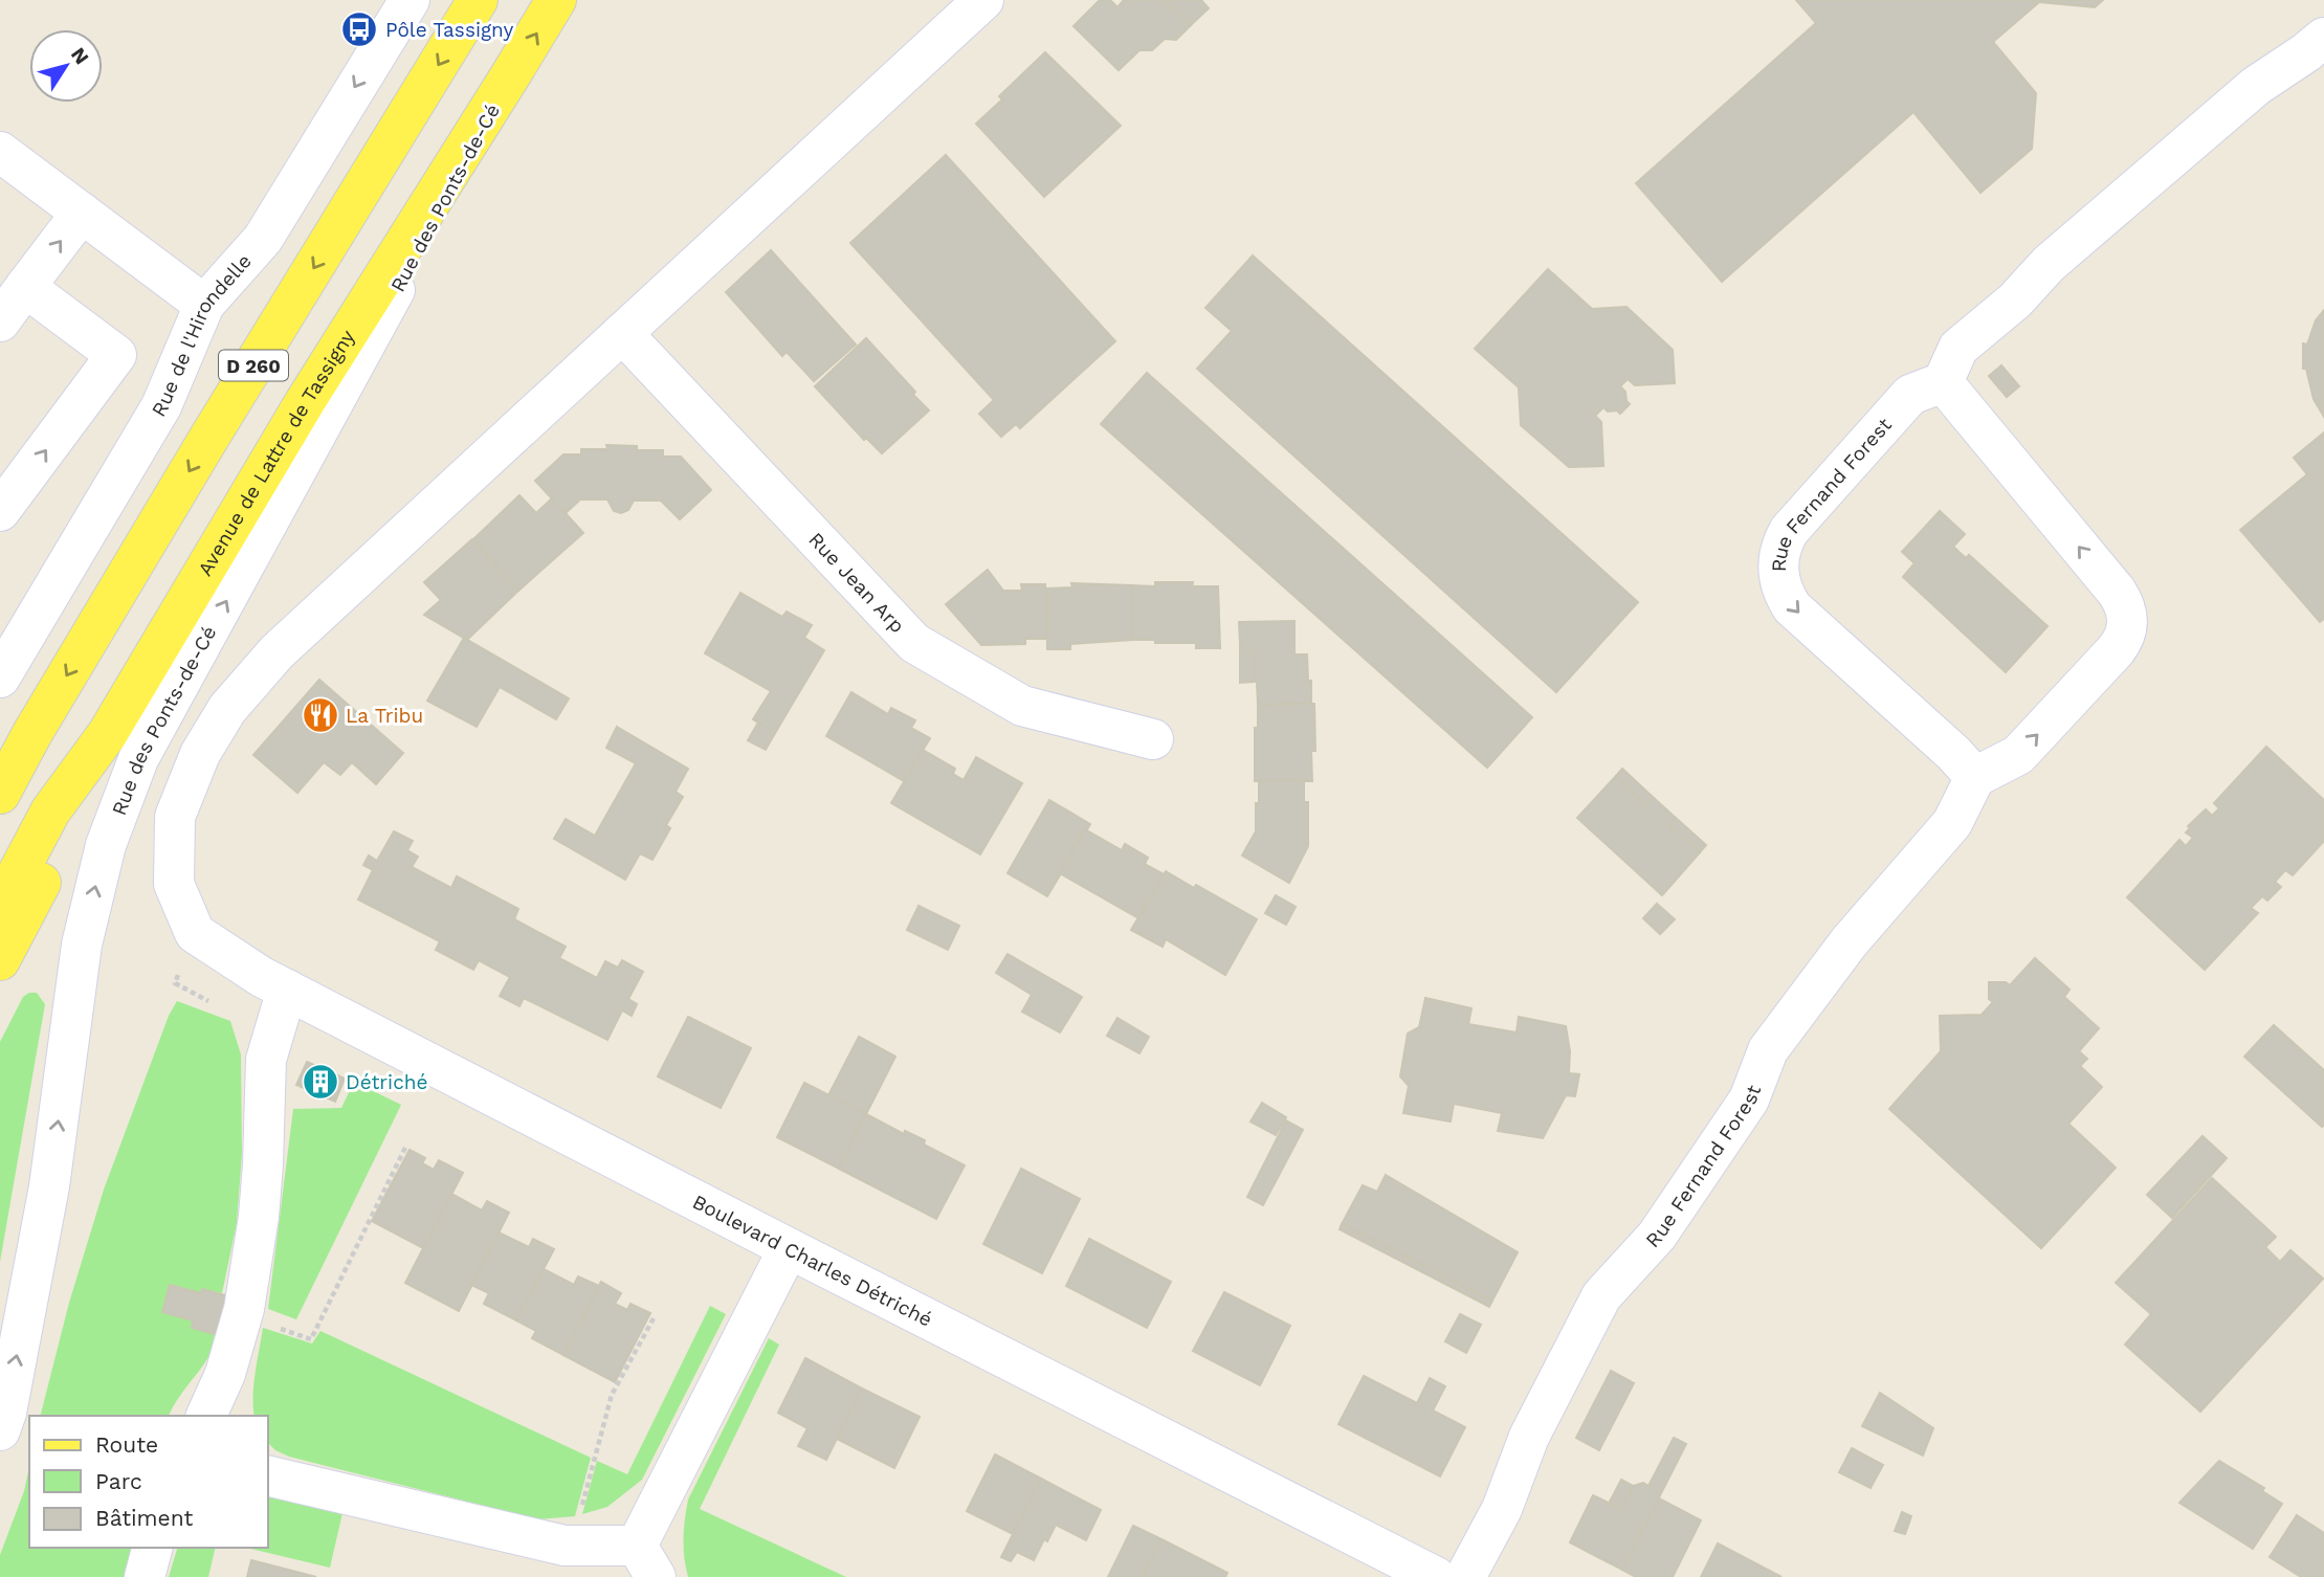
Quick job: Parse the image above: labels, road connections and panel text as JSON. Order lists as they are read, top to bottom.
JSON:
{
  "streets": {
    "main road": ["D 260", "Avenue de Lattre de Tassigny"],
    "street": [
      "Rue des Ponts-de-Cé",
      "Rue de l'Hirondelle",
      "Rue Fernand Forest",
      "Rue Jean Arp",
      "Boulevard Charles Détriché"
    ]
  },
  "crossings": [
    ["Rue des Ponts-de-Cé", "Avenue de Lattre de Tassigny"],
    ["D 260", "Avenue de Lattre de Tassigny"],
    ["Rue Jean Arp", "Boulevard Charles Détriché"]
  ],
  "one_way": ["Rue de l'Hirondelle"],
  "places": {
    "bus stop": ["Pôle Tassigny"],
    "restaurant": ["La Tribu"],
    "building": ["Détriché"]
  },
  "legend": ["Route", "Parc", "Bâtiment"],
  "north": "top right"
}
